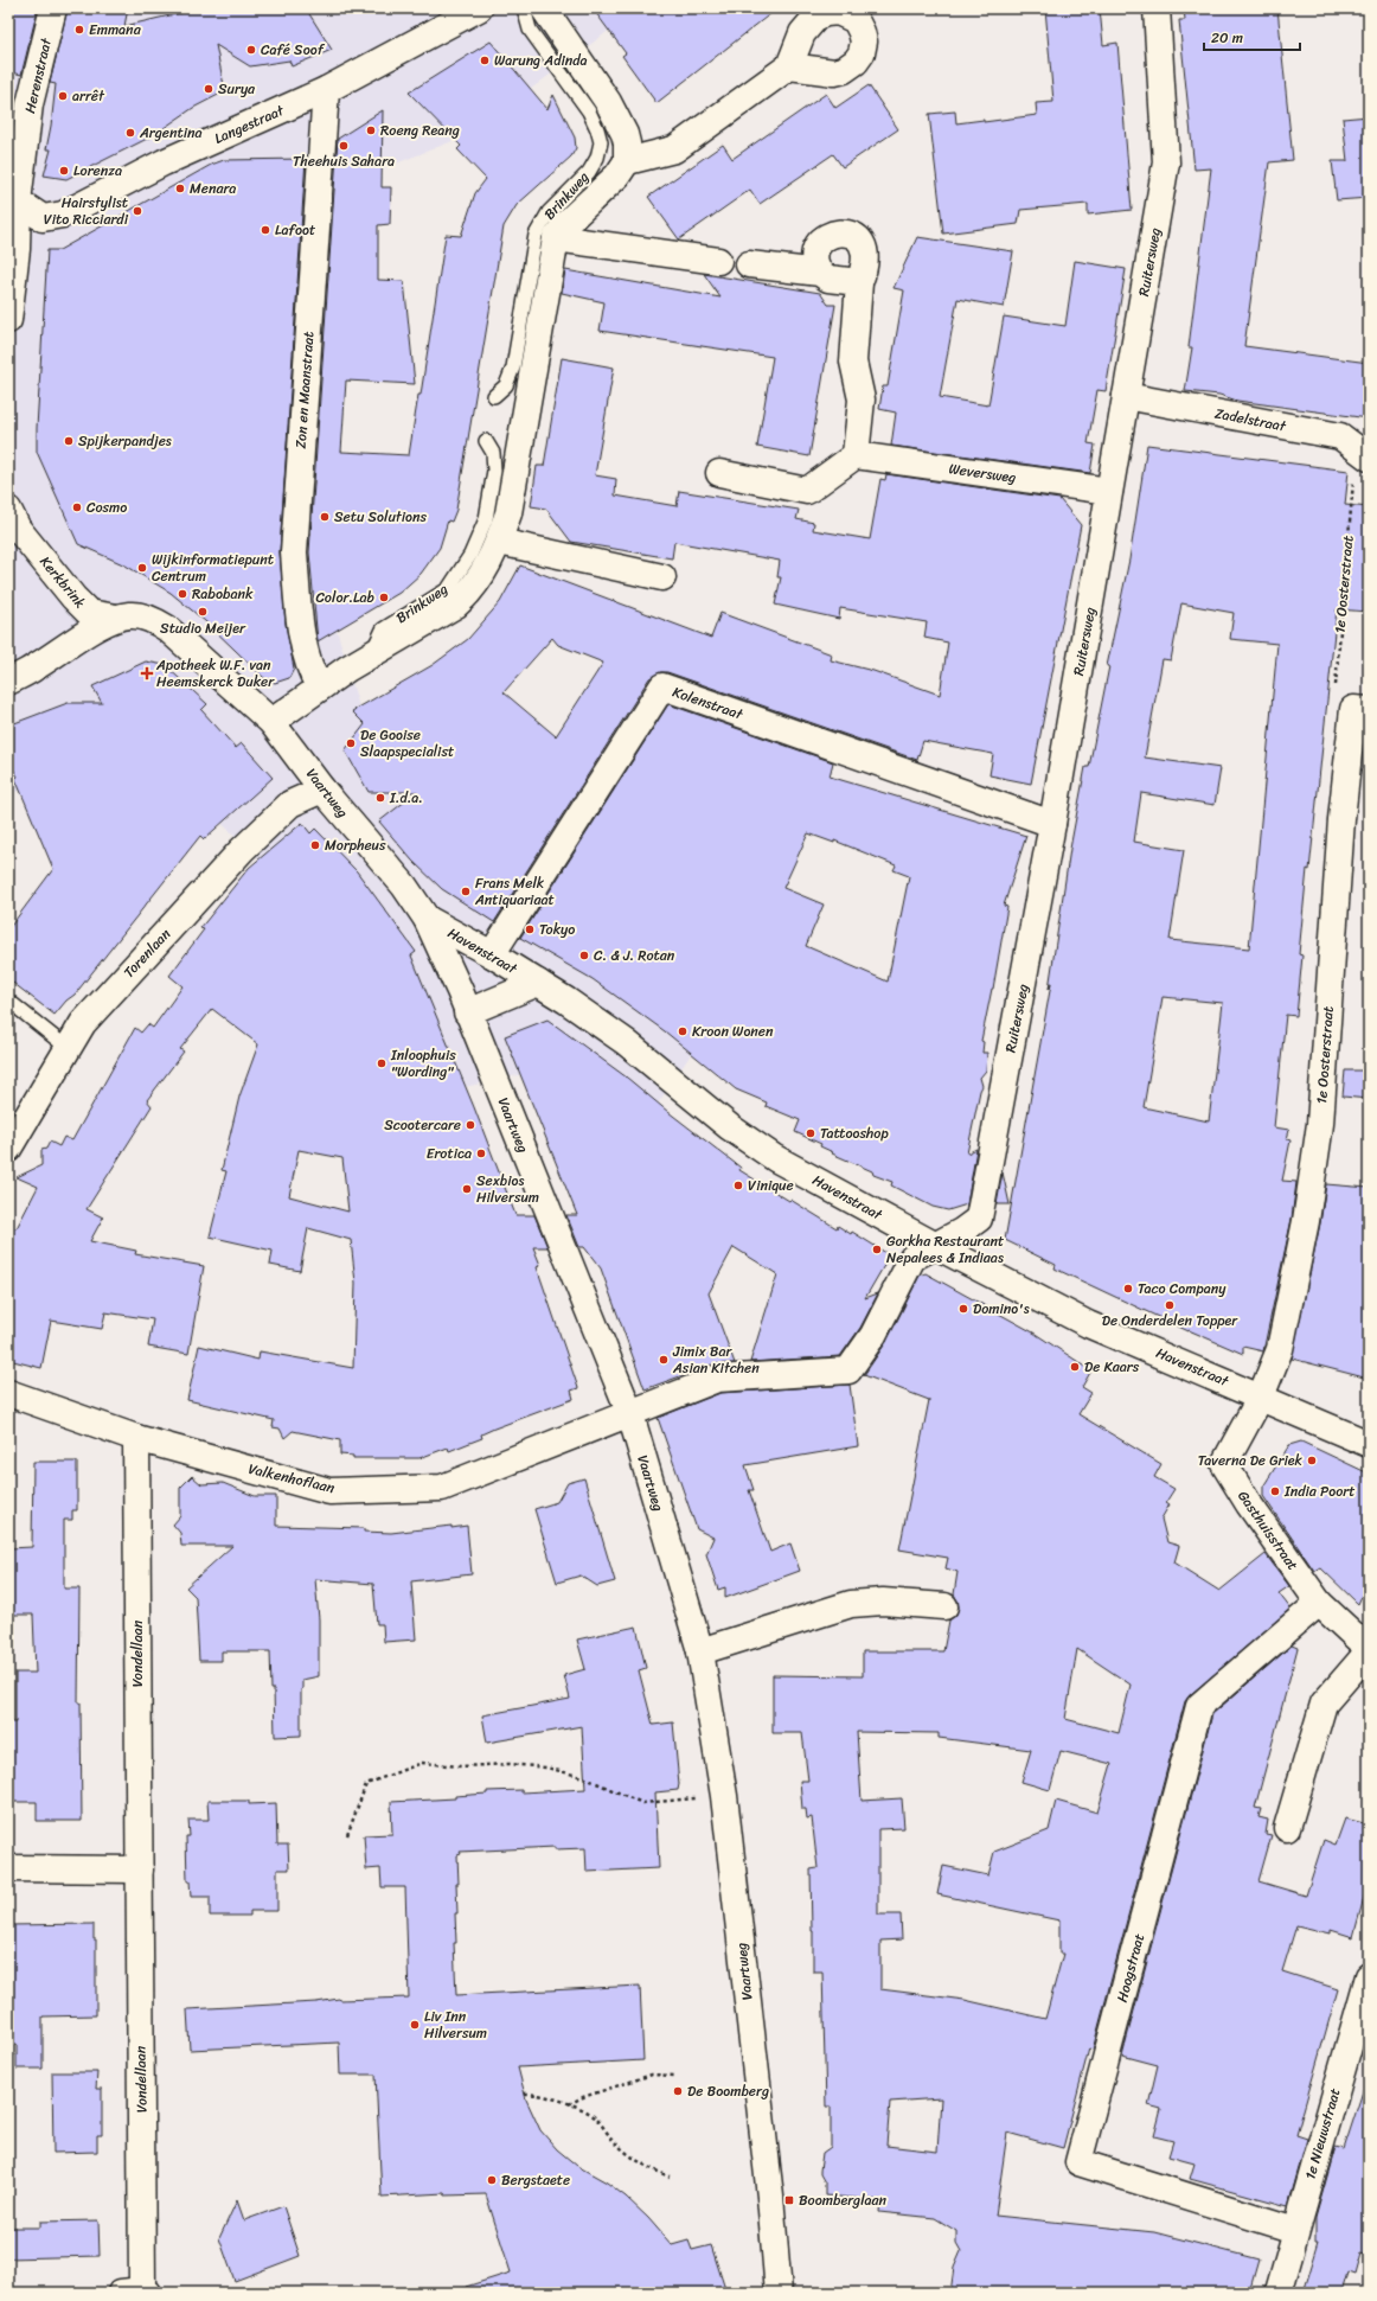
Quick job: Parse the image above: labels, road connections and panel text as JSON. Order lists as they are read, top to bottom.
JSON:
{
  "streets": {
    "street": [
      "Herenstraat",
      "Langestraat",
      "Brinkweg",
      "Ruitersweg",
      "Zon en Maanstraat",
      "Zadelstraat",
      "Weversweg",
      "Kerkbrink",
      "1e Oosterstraat",
      "Kolenstraat",
      "Vaartweg",
      "Havenstraat",
      "Torenlaan",
      "Valkenhoflaan",
      "Gasthuisstraat",
      "Vondellaan",
      "Hoogstraat",
      "1e Nieuwstraat"
    ]
  },
  "crossings": [
    ["Herenstraat", "Langestraat"],
    ["Langestraat", "Zon en Maanstraat"],
    ["Brinkweg", "Zon en Maanstraat"],
    ["Brinkweg", "Kerkbrink"],
    ["Brinkweg", "Vaartweg"],
    ["Ruitersweg", "Zadelstraat"],
    ["Ruitersweg", "Weversweg"],
    ["Ruitersweg", "Kolenstraat"],
    ["Ruitersweg", "Havenstraat"],
    ["Ruitersweg", "Valkenhoflaan"],
    ["Zadelstraat", "1e Oosterstraat"],
    ["Kerkbrink", "Vaartweg"],
    ["1e Oosterstraat", "Havenstraat"],
    ["1e Oosterstraat", "Gasthuisstraat"],
    ["Kolenstraat", "Havenstraat"],
    ["Vaartweg", "Havenstraat"],
    ["Vaartweg", "Torenlaan"],
    ["Vaartweg", "Valkenhoflaan"],
    ["Havenstraat", "Valkenhoflaan"],
    ["Havenstraat", "Gasthuisstraat"],
    ["Valkenhoflaan", "Vondellaan"],
    ["Gasthuisstraat", "Hoogstraat"],
    ["Hoogstraat", "1e Nieuwstraat"]
  ],
  "places": {
    "other": [
      "Emmana",
      "Café Soof",
      "Warung Adinda",
      "Surya",
      "arrêt",
      "Roeng Reang",
      "Argentina",
      "Theehuis Sahara",
      "Lorenza",
      "Menara",
      "Hairstylist Vito Ricciardi",
      "Lafoot",
      "Spijkerpandjes",
      "Cosmo",
      "Setu Solutions",
      "Wijkinformatiepunt Centrum",
      "Rabobank",
      "Color.Lab",
      "Studio Meijer",
      "De Gooise Slaapspecialist",
      "I.d.a.",
      "Morpheus",
      "Frans Melk Antiquariaat",
      "Tokyo",
      "C. & J. Rotan",
      "Kroon Wonen",
      "Inloophuis \"Wording\"",
      "Scootercare",
      "Tattooshop",
      "Erotica",
      "Vinique",
      "Sexbios Hilversum",
      "Gorkha Restaurant Nepalees & Indiaas",
      "Taco Company",
      "De Onderdelen Topper",
      "Domino's",
      "Jimix Bar Asian Kitchen",
      "De Kaars",
      "Taverna De Griek",
      "India Poort",
      "Liv Inn Hilversum",
      "De Boomberg",
      "Bergstaete"
    ],
    "health": ["Apotheek W.F. van Heemskerck Duker"],
    "transit": ["Boomberglaan"]
  },
  "scale_bar": "20 m"
}
